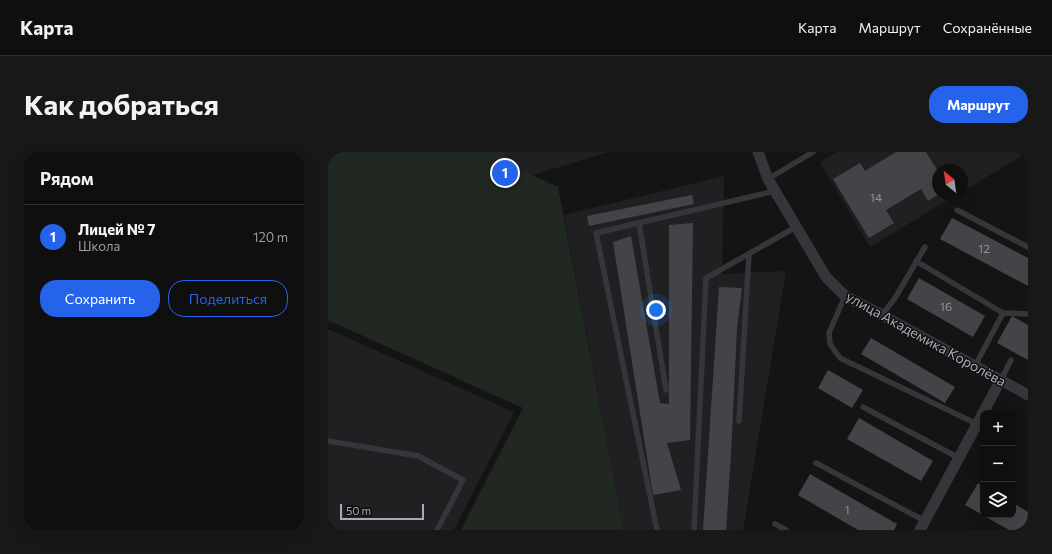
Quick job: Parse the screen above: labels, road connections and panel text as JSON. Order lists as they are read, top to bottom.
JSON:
{
  "streets": {
    "street": ["улица Академика Королёва"]
  },
  "house_numbers": [
    "14",
    "12",
    "16",
    "1"
  ],
  "scale_bar": "50 m",
  "north": "top left",
  "page": {
    "header": "Карта",
    "nav": ["Карта", "Маршрут", "Сохранённые"],
    "buttons": [
      "Маршрут",
      ["Сохранить", "Поделиться"]
    ],
    "title": "Как добраться",
    "heading": "Рядом",
    "pins": "1",
    "list": [
      {
        "mark": "1",
        "name": "Лицей № 7",
        "note": "Школа",
        "value": "120 m"
      }
    ],
    "map_buttons": ["+", "−"],
    "scale": "50 m"
  }
}
